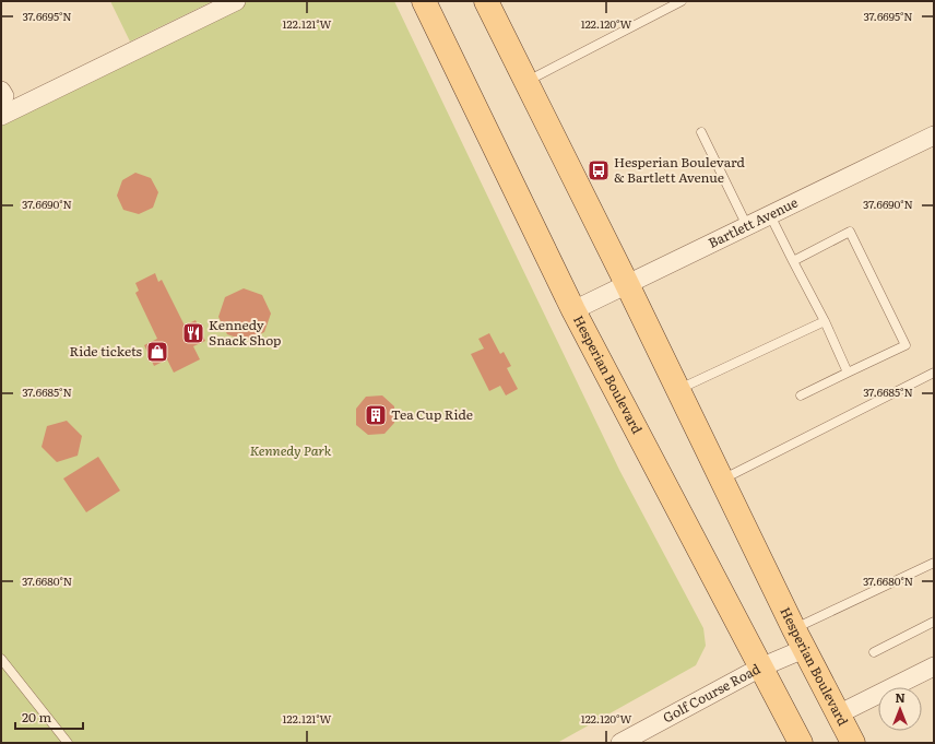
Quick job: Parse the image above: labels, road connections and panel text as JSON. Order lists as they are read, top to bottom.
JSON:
{
  "streets": {
    "main road": ["Hesperian Boulevard"],
    "street": ["Bartlett Avenue", "Golf Course Road"]
  },
  "crossings": [
    ["Bartlett Avenue", "Hesperian Boulevard"],
    ["Hesperian Boulevard", "Golf Course Road"]
  ],
  "parks": ["Kennedy Park"],
  "places": {
    "bus stop": ["Hesperian Boulevard & Bartlett Avenue"],
    "restaurant": ["Kennedy Snack Shop"],
    "shop": ["Ride tickets"],
    "building": ["Tea Cup Ride"]
  },
  "scale_bar": "20 m",
  "north": "top",
  "coordinates": [
    "37.6695°N",
    "122.121°W",
    "122.120°W",
    "37.6690°N",
    "37.6685°N",
    "37.6680°N"
  ]
}
